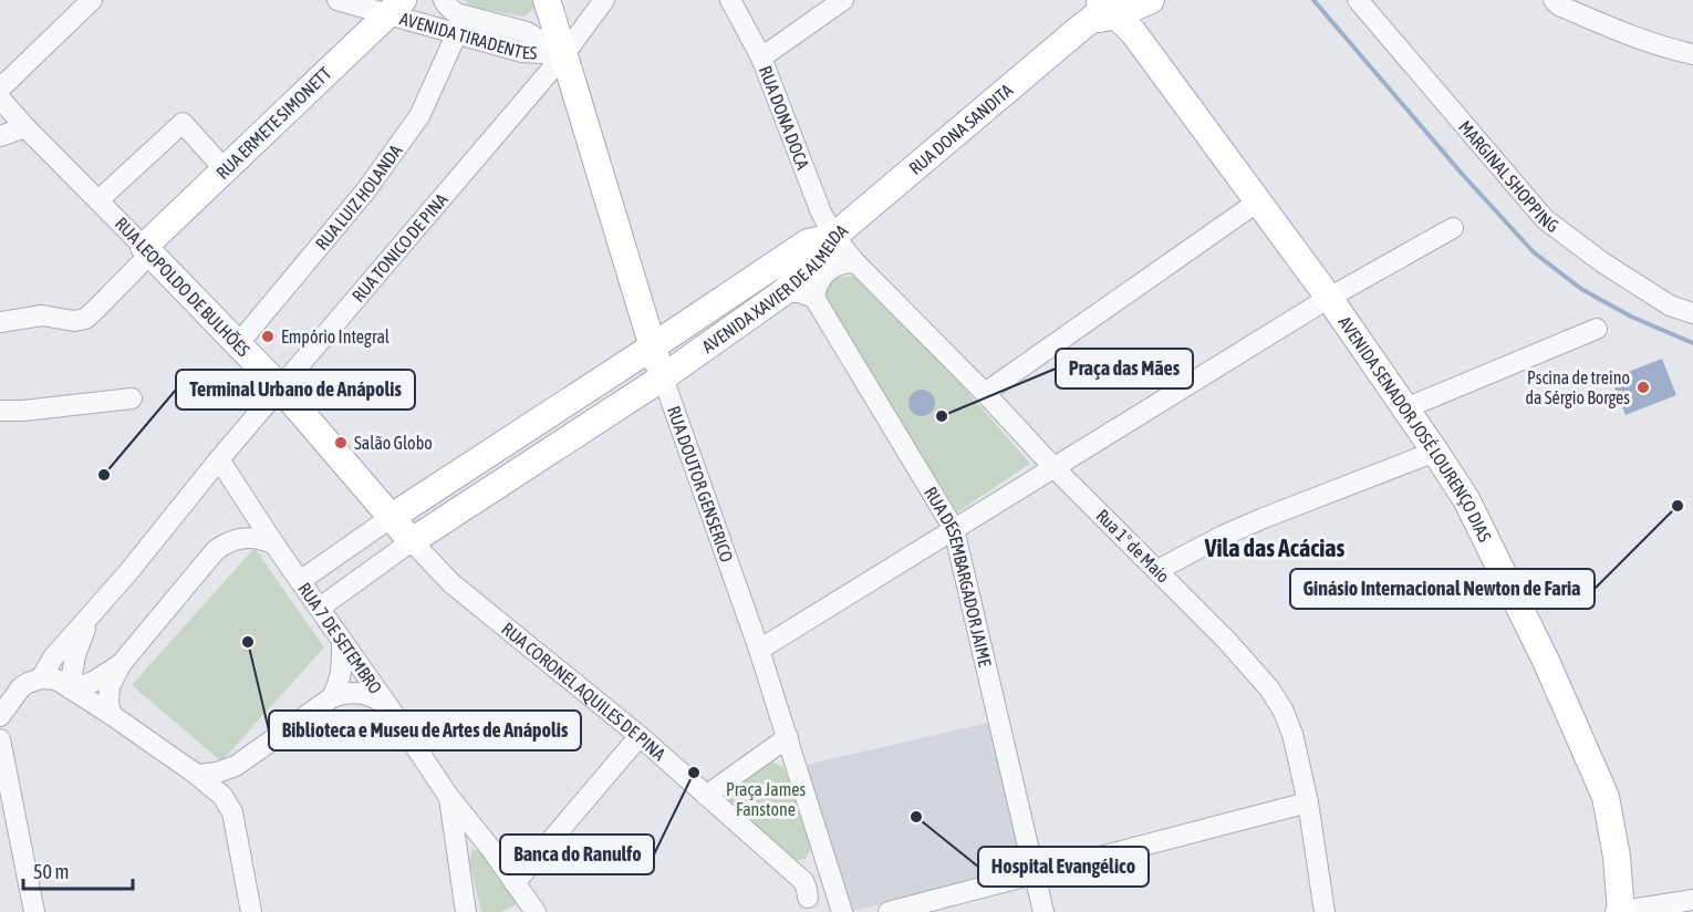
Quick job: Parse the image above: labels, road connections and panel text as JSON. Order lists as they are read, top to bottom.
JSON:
{
  "streets": {
    "main road": [
      "RUA ERMETE SIMONETT",
      "RUA DONA SANDITA",
      "RUA LEOPOLDO DE BULHÕES",
      "AVENIDA XAVIER DE ALMEIDA",
      "AVENIDA SENADOR JOSÉ LOURENÇO DIAS",
      "RUA DOUTOR GENSERICO"
    ],
    "street": [
      "AVENIDA TIRADENTES",
      "RUA DONA DOCA",
      "MARGINAL SHOPPING",
      "RUA LUIZ HOLANDA",
      "RUA TONICO DE PINA",
      "Rua 1º de Maio",
      "RUA DESEMBARGADOR JAIME",
      "RUA 7 DE SETEMBRO",
      "RUA CORONEL AQUILES DE PINA"
    ]
  },
  "crossings": [
    ["AVENIDA TIRADENTES", "RUA ERMETE SIMONETT"],
    ["AVENIDA TIRADENTES", "RUA LUIZ HOLANDA"],
    ["AVENIDA TIRADENTES", "RUA TONICO DE PINA"],
    ["AVENIDA TIRADENTES", "RUA DOUTOR GENSERICO"],
    ["RUA DONA DOCA", "RUA DONA SANDITA"],
    ["RUA DONA DOCA", "AVENIDA XAVIER DE ALMEIDA"],
    ["RUA DONA DOCA", "Rua 1º de Maio"],
    ["RUA ERMETE SIMONETT", "RUA LEOPOLDO DE BULHÕES"],
    ["RUA DONA SANDITA", "AVENIDA XAVIER DE ALMEIDA"],
    ["RUA DONA SANDITA", "AVENIDA SENADOR JOSÉ LOURENÇO DIAS"],
    ["RUA DONA SANDITA", "Rua 1º de Maio"],
    ["RUA LUIZ HOLANDA", "RUA LEOPOLDO DE BULHÕES"],
    ["RUA TONICO DE PINA", "RUA LEOPOLDO DE BULHÕES"],
    ["RUA TONICO DE PINA", "RUA DOUTOR GENSERICO"],
    ["RUA TONICO DE PINA", "RUA 7 DE SETEMBRO"],
    ["RUA LEOPOLDO DE BULHÕES", "AVENIDA XAVIER DE ALMEIDA"],
    ["RUA LEOPOLDO DE BULHÕES", "RUA CORONEL AQUILES DE PINA"],
    ["AVENIDA XAVIER DE ALMEIDA", "RUA DOUTOR GENSERICO"],
    ["AVENIDA XAVIER DE ALMEIDA", "Rua 1º de Maio"],
    ["AVENIDA XAVIER DE ALMEIDA", "RUA 7 DE SETEMBRO"],
    ["AVENIDA XAVIER DE ALMEIDA", "RUA CORONEL AQUILES DE PINA"]
  ],
  "districts": ["Vila das Acácias"],
  "parks": ["Praça James Fanstone"],
  "places": [
    "Empório Integral",
    "Pscina de treino da Sérgio Borges",
    "Praça das Mães",
    "Salão Globo",
    "Terminal Urbano de Anápolis",
    "Ginásio Internacional Newton de Faria",
    "Biblioteca e Museu de Artes de Anápolis",
    "Banca do Ranulfo",
    "Hospital Evangélico"
  ],
  "scale_bar": "50 m"
}
